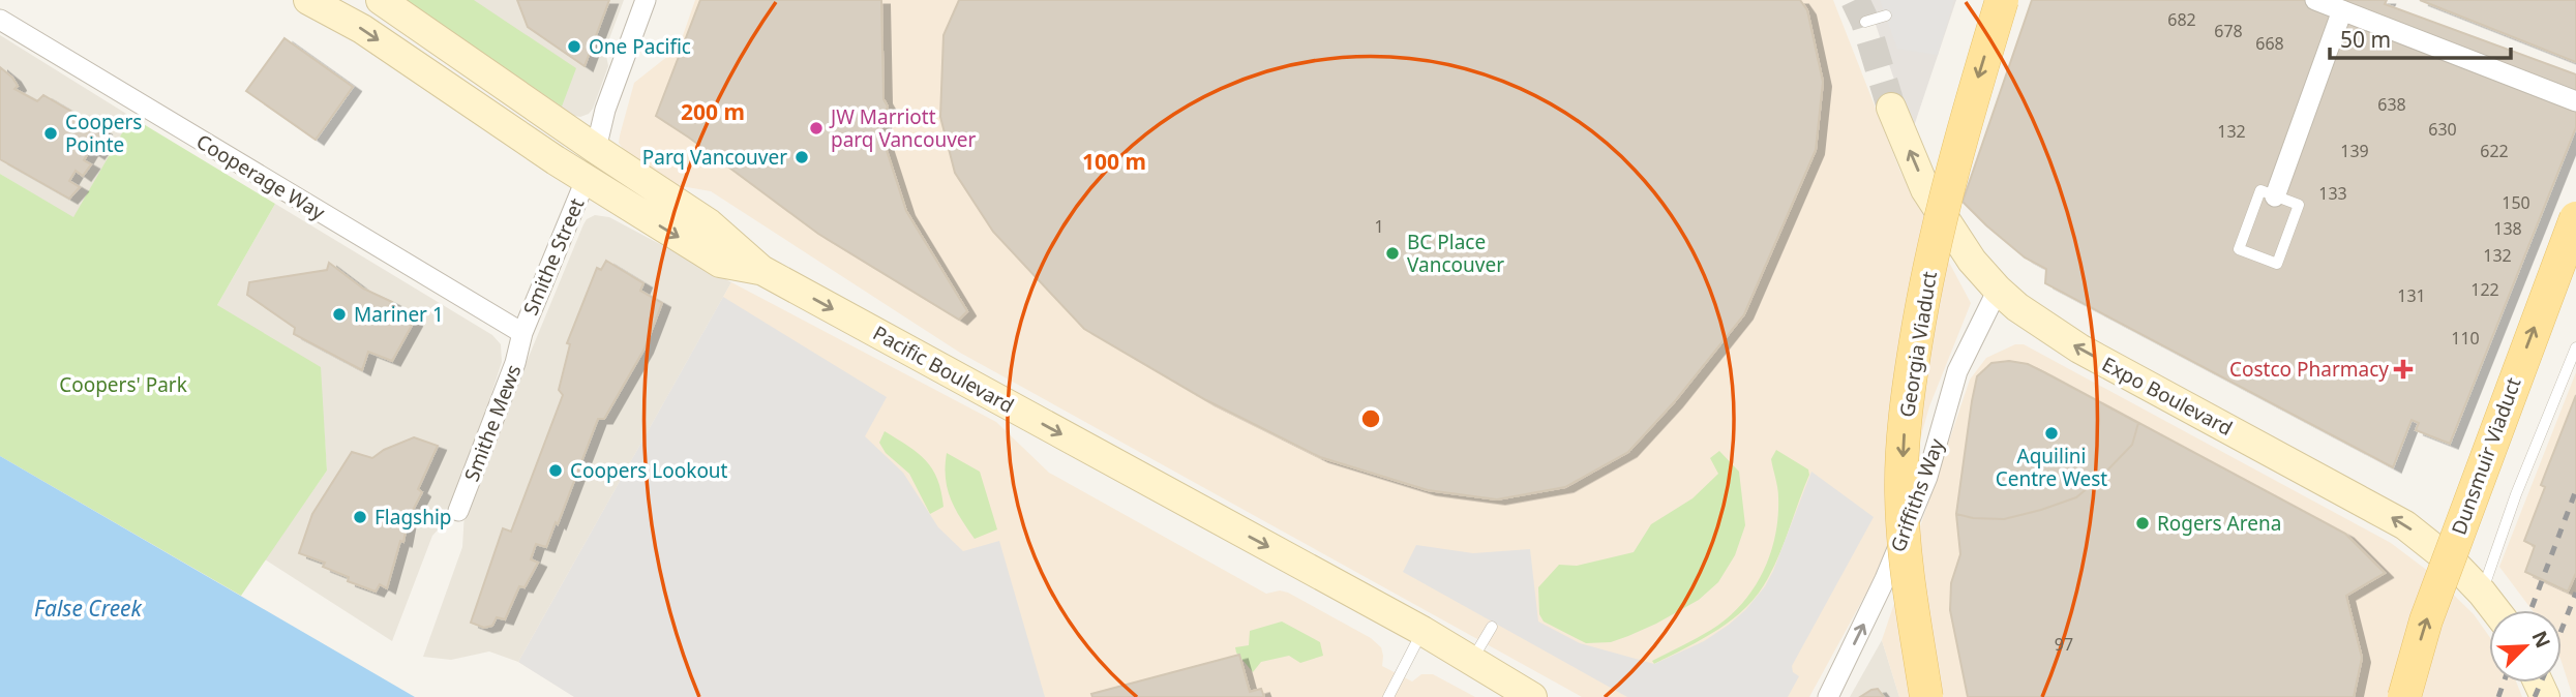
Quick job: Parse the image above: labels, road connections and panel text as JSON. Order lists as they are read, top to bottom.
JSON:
{
  "streets": {
    "main road": [
      "Georgia Viaduct",
      "Pacific Boulevard",
      "Expo Boulevard",
      "Dunsmuir Viaduct"
    ],
    "street": [
      "Cooperage Way",
      "Smithe Street",
      "Smithe Mews",
      "Griffiths Way"
    ]
  },
  "crossings": [
    ["Cooperage Way", "Smithe Street"],
    ["Cooperage Way", "Smithe Mews"],
    ["Smithe Street", "Smithe Mews"],
    ["Expo Boulevard", "Griffiths Way"]
  ],
  "one_way": [
    "Georgia Viaduct",
    "Pacific Boulevard",
    "Expo Boulevard",
    "Dunsmuir Viaduct",
    "Griffiths Way"
  ],
  "water": ["False Creek"],
  "parks": ["Coopers' Park"],
  "places": {
    "other": [
      "One Pacific",
      "JW Marriott parq Vancouver",
      "Coopers Pointe",
      "Parq Vancouver",
      "BC Place Vancouver",
      "Mariner 1",
      "Aquilini Centre West",
      "Coopers Lookout",
      "Flagship",
      "Rogers Arena"
    ],
    "health": ["Costco Pharmacy"]
  },
  "house_numbers": [
    "682",
    "678",
    "668",
    "638",
    "630",
    "132",
    "139",
    "622",
    "133",
    "150",
    "1",
    "138",
    "132",
    "122",
    "131",
    "110",
    "97"
  ],
  "scale_bar": "50 m",
  "north": "top right",
  "rings": ["200 m", "100 m"]
}
